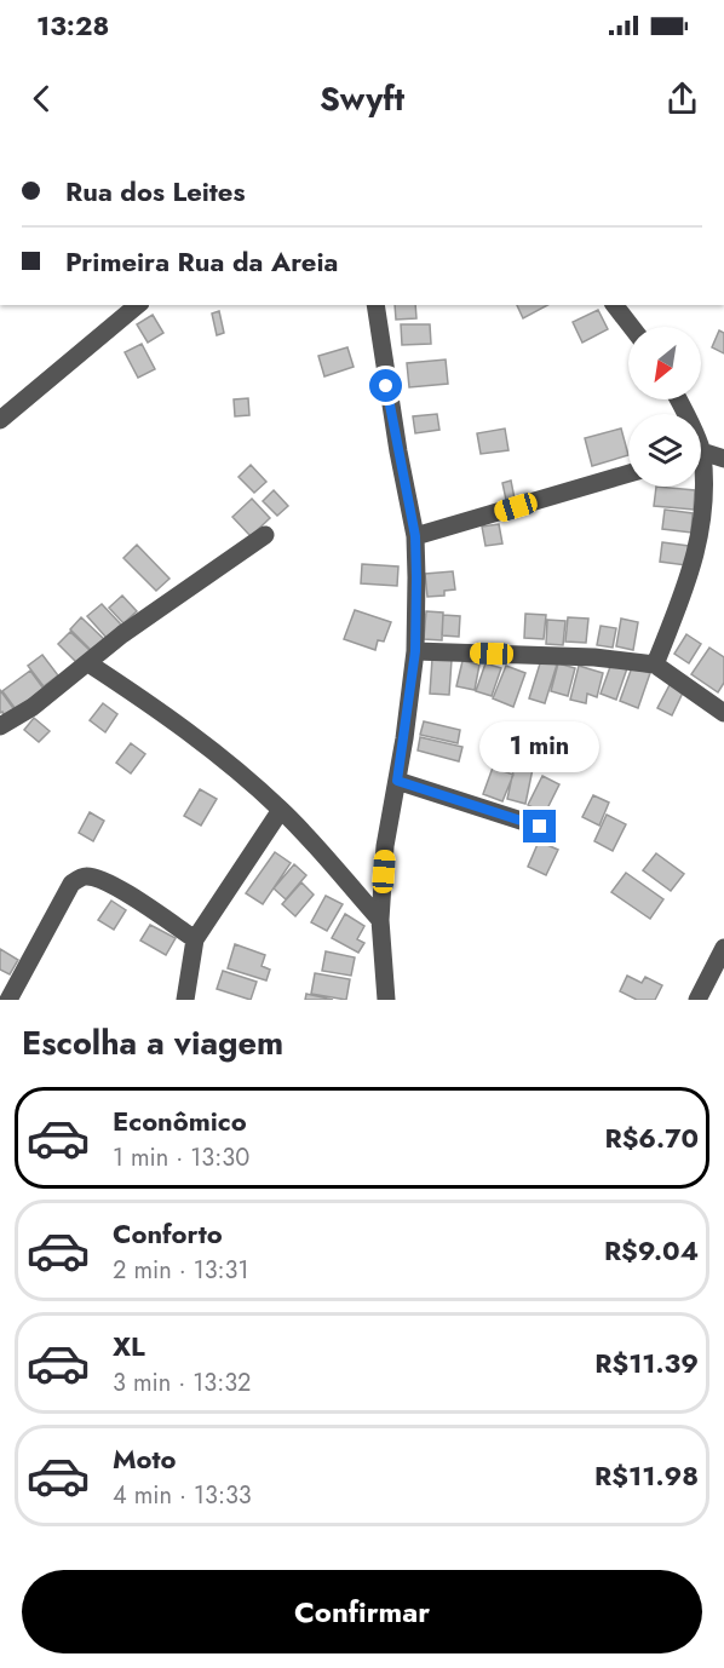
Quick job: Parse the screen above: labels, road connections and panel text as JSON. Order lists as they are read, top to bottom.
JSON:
{
  "north": "bottom left",
  "page": {
    "status": "13:28",
    "header": "Swyft",
    "banner": ["Rua dos Leites", "Primeira Rua da Areia"],
    "bubble": "1 min",
    "heading": "Escolha a viagem",
    "list": [
      {
        "name": "Econômico",
        "note": "1 min · 13:30",
        "value": "R$6.70"
      },
      {
        "name": "Conforto",
        "note": "2 min · 13:31",
        "value": "R$9.04"
      },
      {
        "name": "XL",
        "note": "3 min · 13:32",
        "value": "R$11.39"
      },
      {
        "name": "Moto",
        "note": "4 min · 13:33",
        "value": "R$11.98"
      }
    ],
    "buttons": "Confirmar"
  }
}
